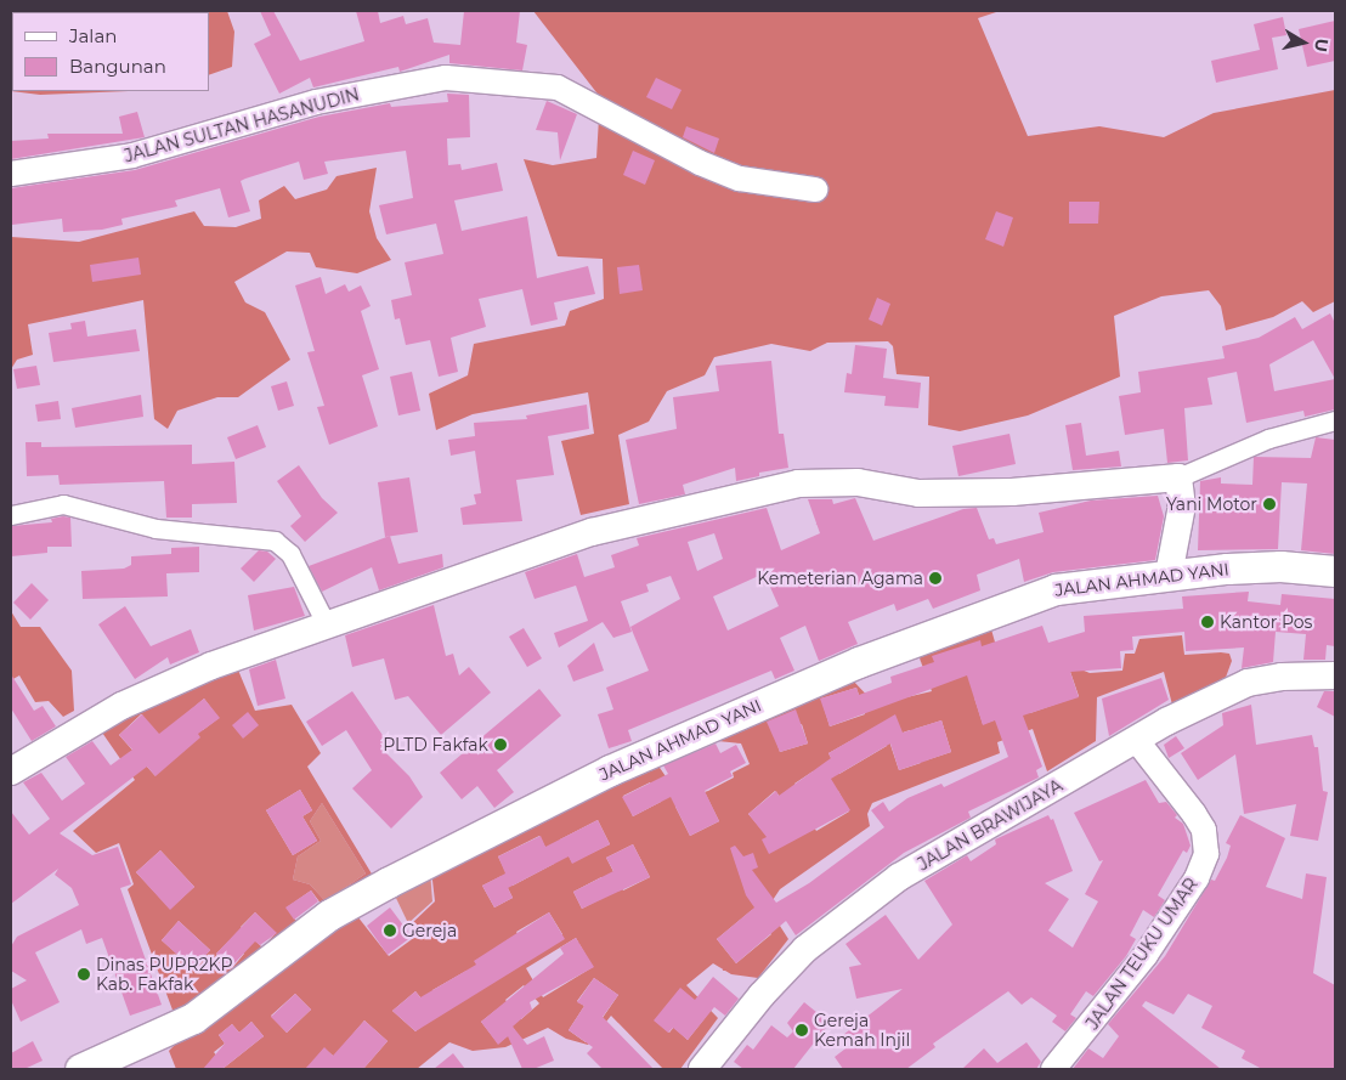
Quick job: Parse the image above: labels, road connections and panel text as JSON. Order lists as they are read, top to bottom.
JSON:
{
  "streets": {
    "main road": ["JALAN AHMAD YANI", "JALAN BRAWIJAYA"],
    "street": ["JALAN SULTAN HASANUDIN", "JALAN TEUKU UMAR"]
  },
  "crossings": [
    ["JALAN BRAWIJAYA", "JALAN TEUKU UMAR"]
  ],
  "places": [
    "Yani Motor",
    "Kemeterian Agama",
    "Kantor Pos",
    "PLTD Fakfak",
    "Gereja",
    "Dinas PUPR2KP Kab. Fakfak",
    "Gereja Kemah Injil"
  ],
  "legend": ["Jalan", "Bangunan"],
  "north": "right"
}
